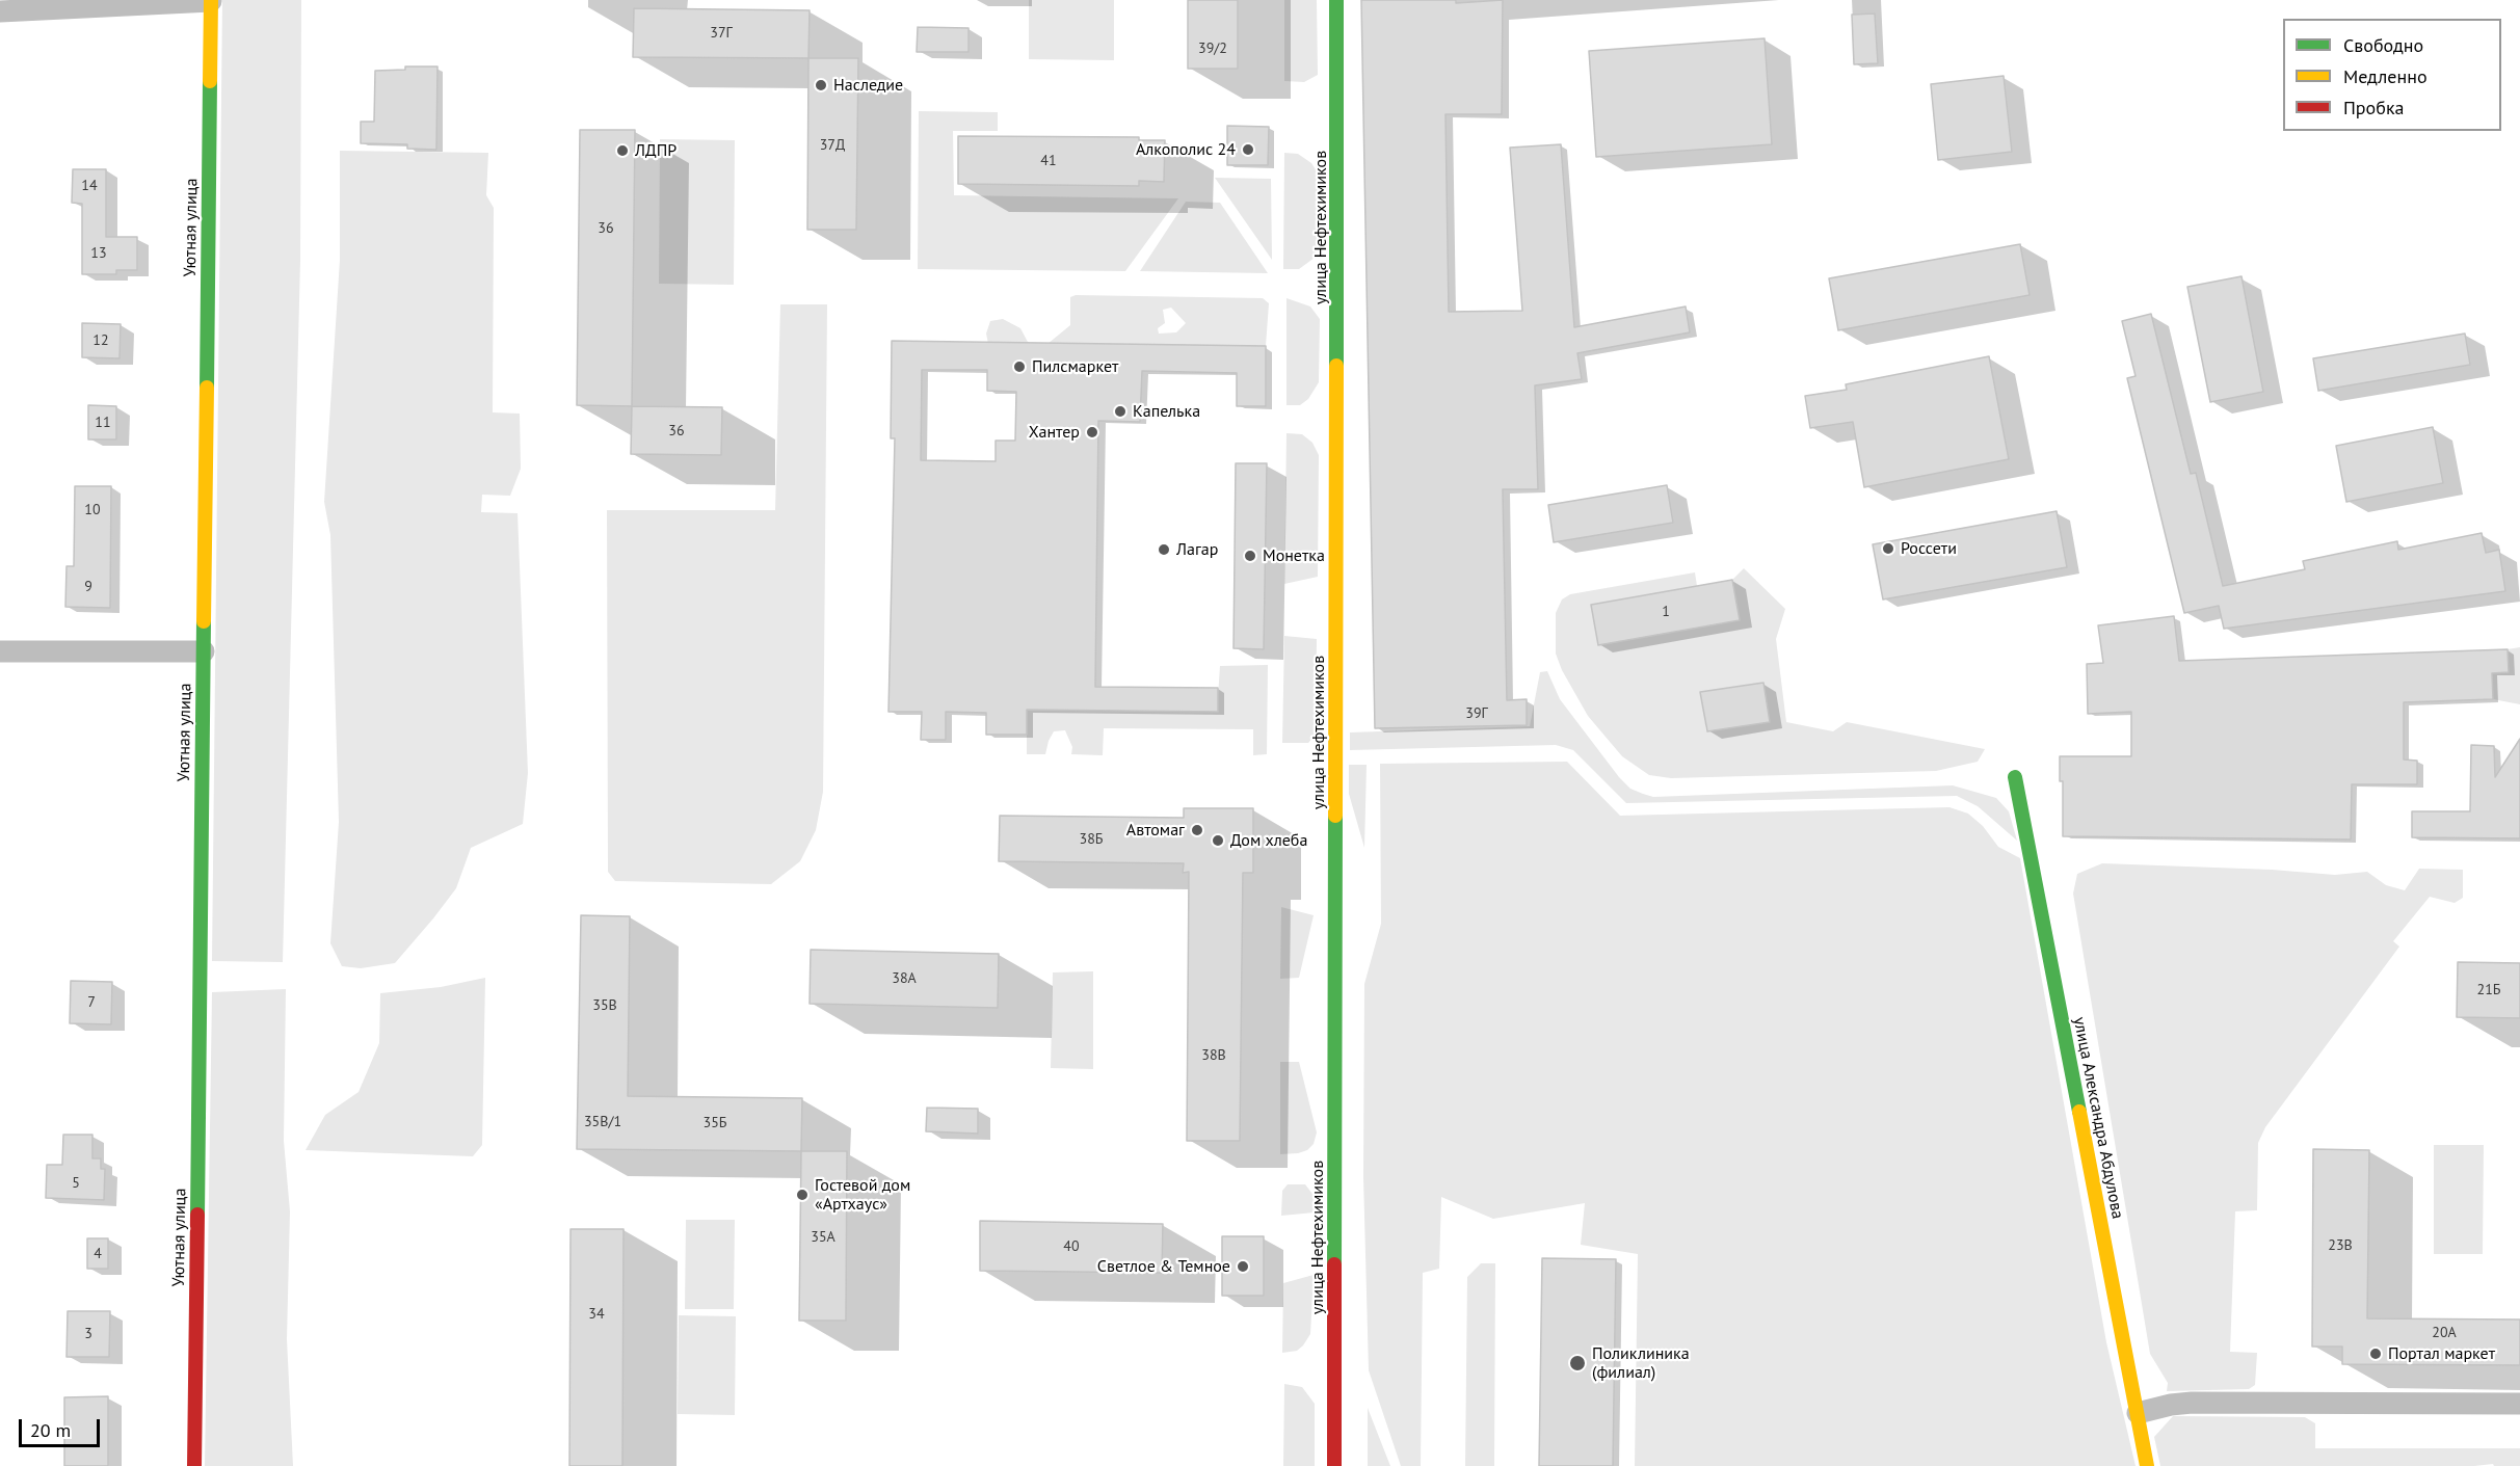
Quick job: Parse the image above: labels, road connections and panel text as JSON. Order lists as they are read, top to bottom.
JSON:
{
  "streets": {
    "street": ["Уютная улица", "улица Нефтехимиков", "улица Александра Абдулова"]
  },
  "places": [
    "Наследие",
    "Алкополис 24",
    "ЛДПР",
    "Пилсмаркет",
    "Капелька",
    "Хантер",
    "Россети",
    "Лагар",
    "Монетка",
    "Автомаг",
    "Дом хлеба",
    "Гостевой дом «Артхаус»",
    "Светлое & Темное",
    "Портал маркет",
    "Поликлиника (филиал)"
  ],
  "house_numbers": [
    "37Г",
    "39/2",
    "37Д",
    "41",
    "14",
    "36",
    "13",
    "12",
    "11",
    "36",
    "10",
    "9",
    "1",
    "39Г",
    "38Б",
    "38А",
    "21Б",
    "7",
    "35В",
    "38В",
    "35В/1",
    "35Б",
    "5",
    "35А",
    "23В",
    "40",
    "4",
    "34",
    "20А",
    "3"
  ],
  "legend": ["Свободно", "Медленно", "Пробка"],
  "scale_bar": "20 m"
}
